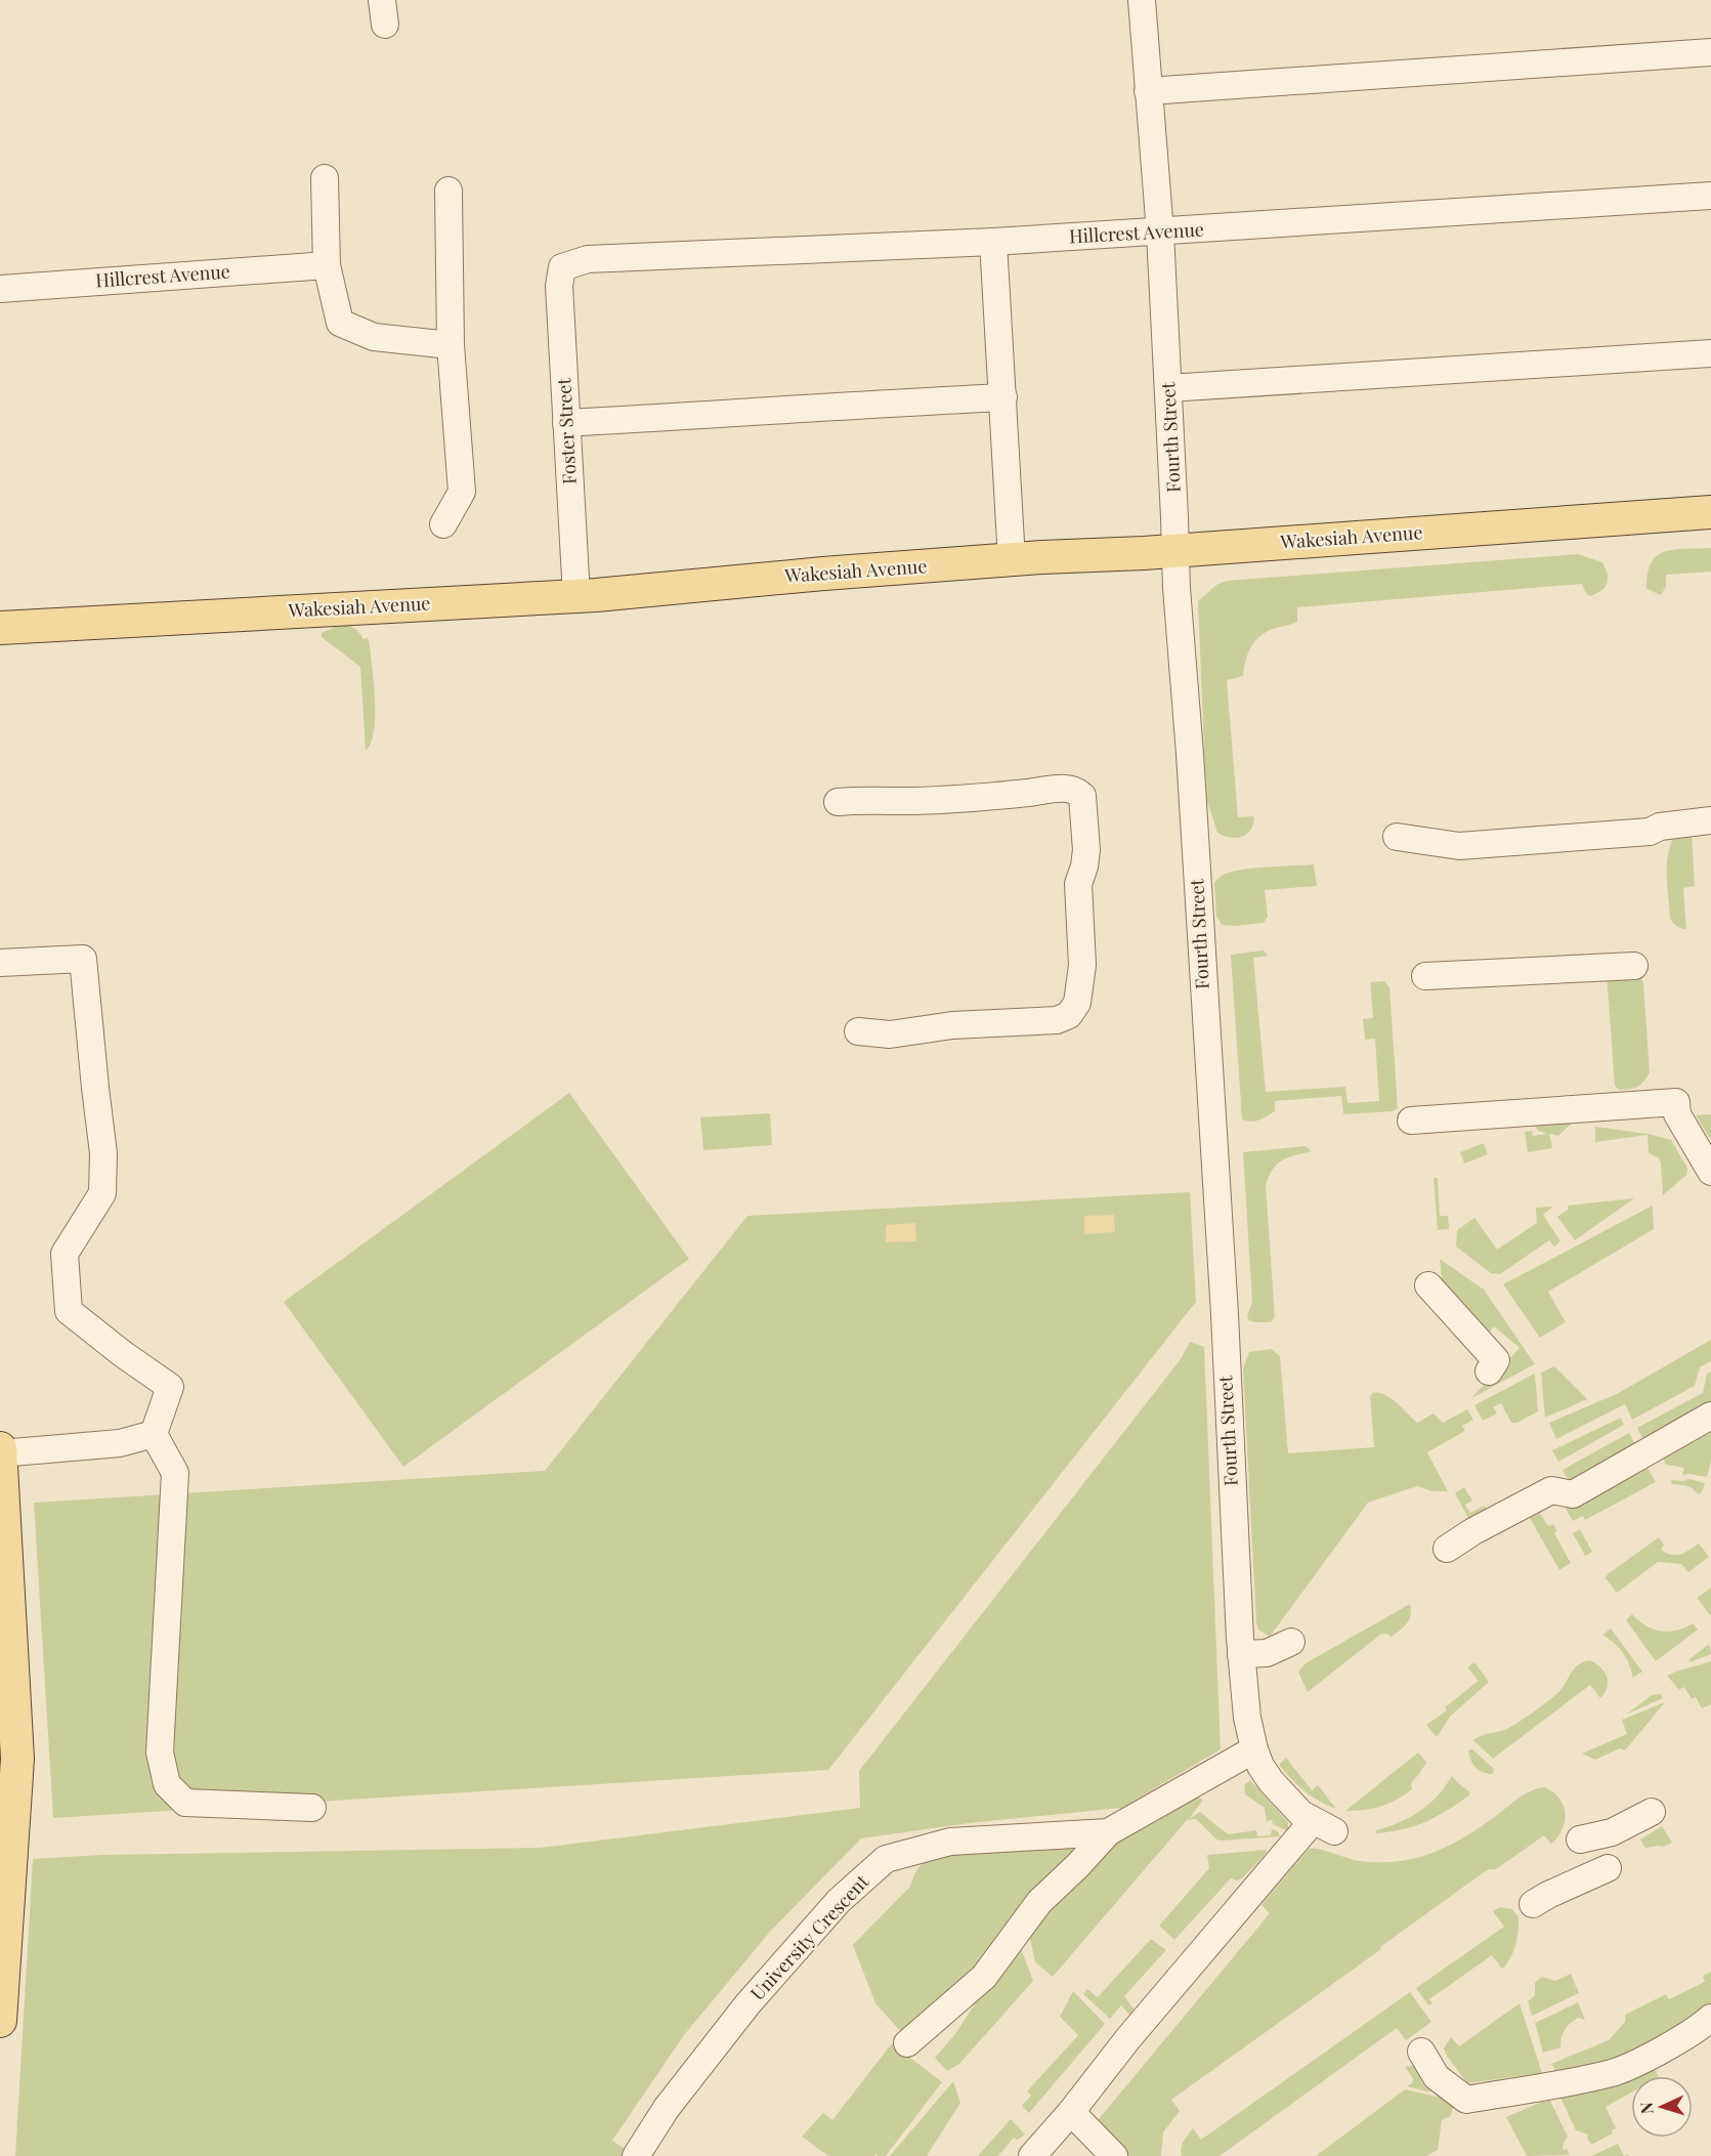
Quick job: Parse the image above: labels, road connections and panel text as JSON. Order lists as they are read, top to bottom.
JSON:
{
  "streets": {
    "main road": ["Wakesiah Avenue"],
    "street": [
      "Hillcrest Avenue",
      "Foster Street",
      "Fourth Street",
      "University Crescent"
    ]
  },
  "crossings": [
    ["Hillcrest Avenue", "Foster Street"],
    ["Hillcrest Avenue", "Fourth Street"],
    ["Foster Street", "Wakesiah Avenue"],
    ["Fourth Street", "Wakesiah Avenue"],
    ["Fourth Street", "University Crescent"]
  ],
  "north": "left"
}
